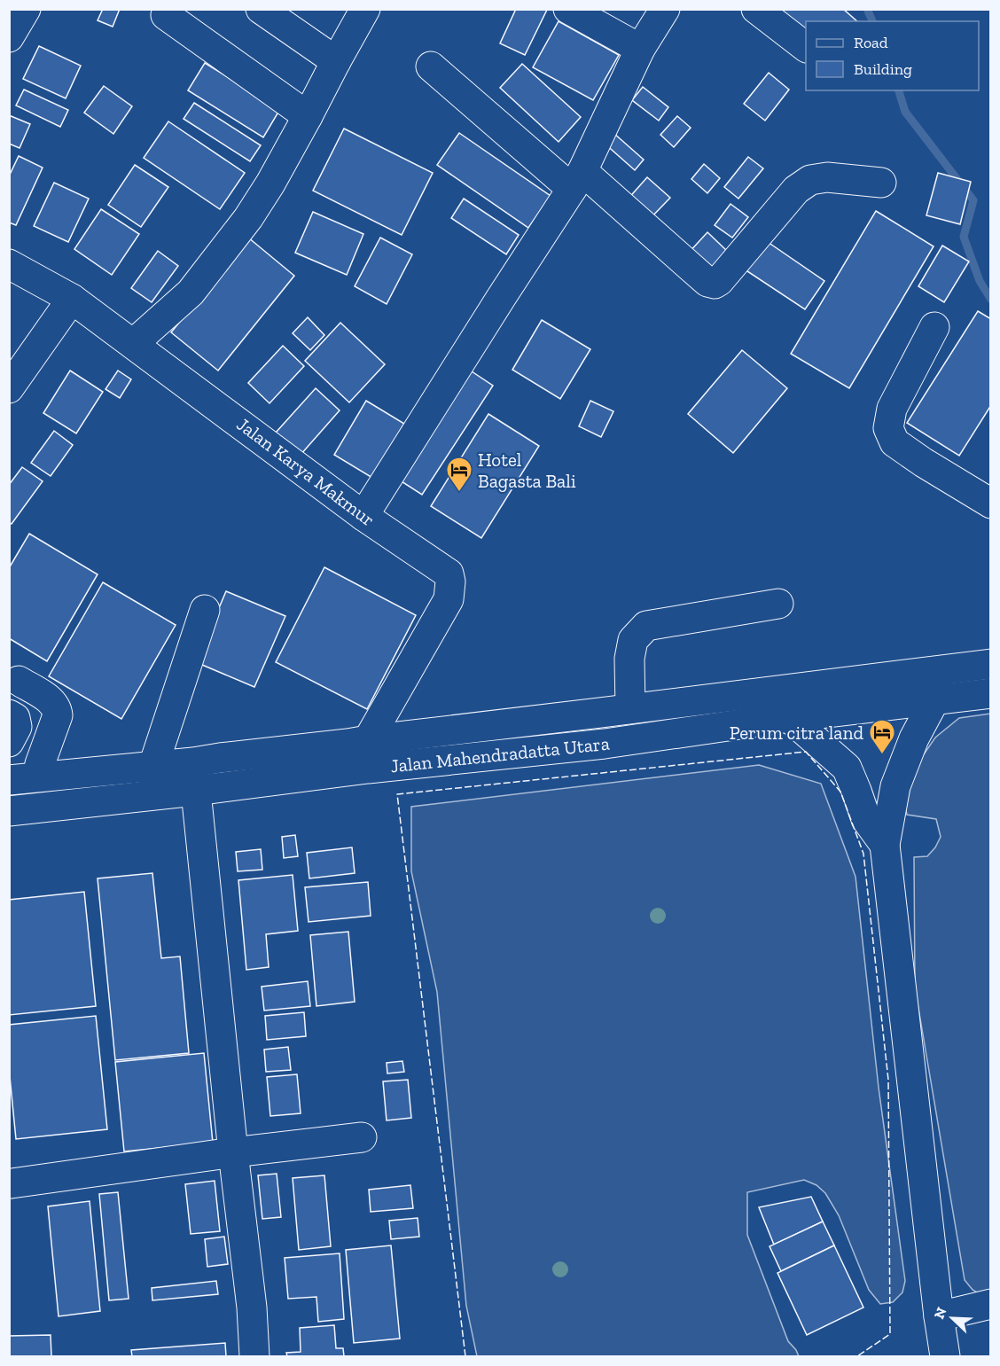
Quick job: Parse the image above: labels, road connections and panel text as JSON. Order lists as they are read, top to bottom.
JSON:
{
  "streets": {
    "main road": ["Jalan Karya Makmur", "Jalan Mahendradatta Utara"]
  },
  "crossings": [
    ["Jalan Karya Makmur", "Jalan Mahendradatta Utara"]
  ],
  "places": {
    "hotel": ["Hotel Bagasta Bali", "Perum citra land"]
  },
  "legend": ["Road", "Building"],
  "north": "top left"
}
